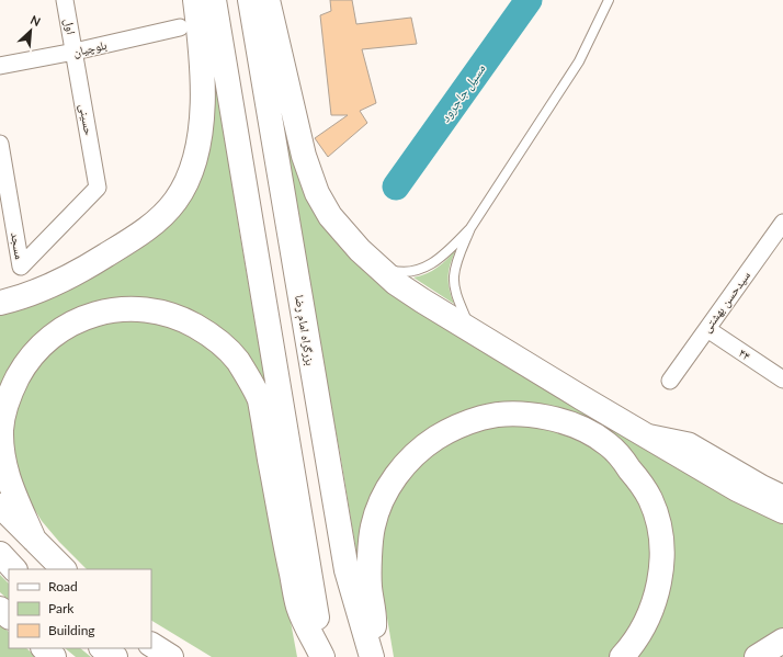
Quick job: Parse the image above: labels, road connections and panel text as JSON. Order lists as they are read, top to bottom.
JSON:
{
  "streets": {
    "highway": ["بزرگراه امام رضا"],
    "street": [
      "اول",
      "بلوچیان",
      "حسینی",
      "مسجد",
      "سیدحسن بهشتی",
      "۴۴"
    ]
  },
  "crossings": [
    ["اول", "بلوچیان"],
    ["اول", "حسینی"],
    ["بلوچیان", "حسینی"],
    ["حسینی", "مسجد"],
    ["سیدحسن بهشتی", "۴۴"]
  ],
  "water": ["مسیل جاجرود"],
  "legend": ["Road", "Park", "Building"],
  "north": "top right"
}
